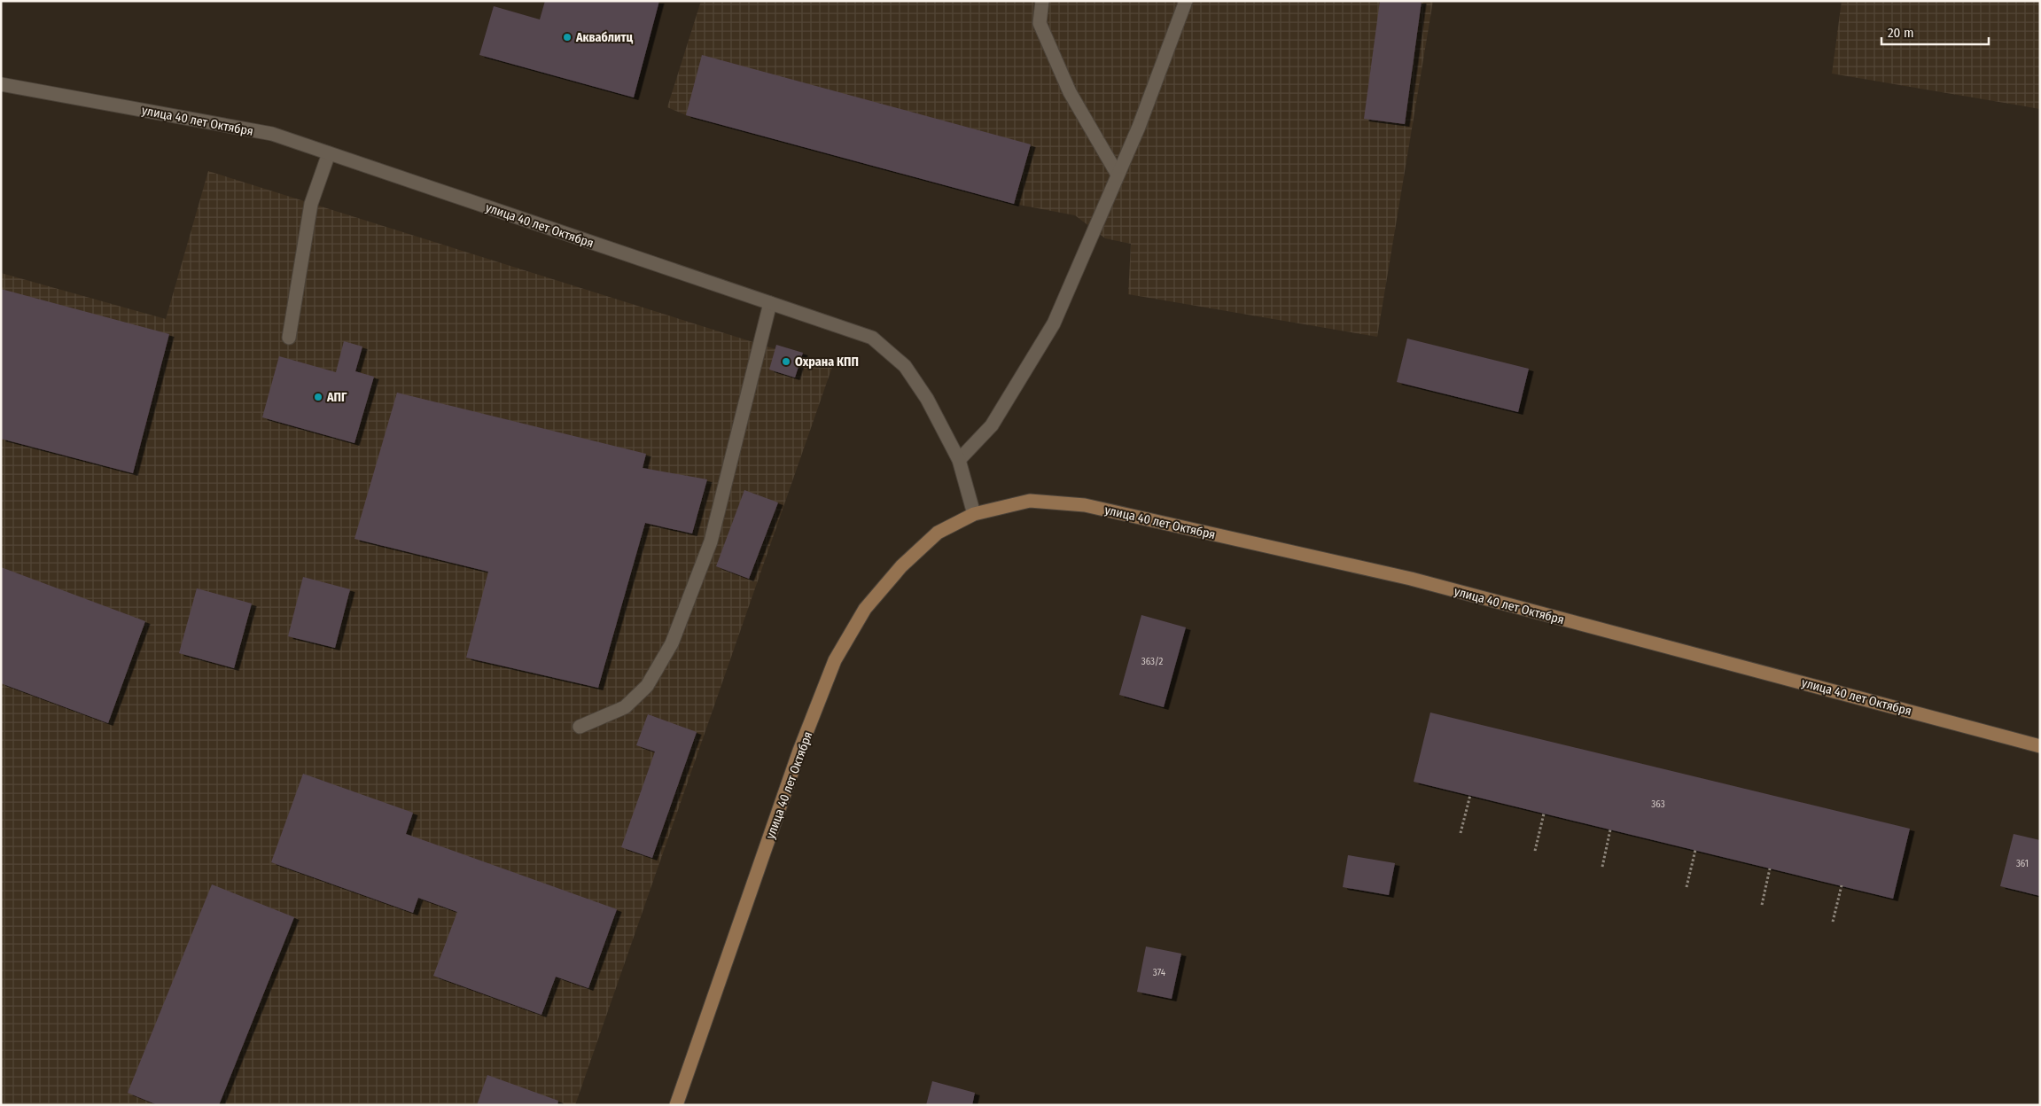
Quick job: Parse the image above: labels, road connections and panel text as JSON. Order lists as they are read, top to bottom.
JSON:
{
  "streets": {
    "street": ["улица 40 лет Октября"]
  },
  "places": ["Акваблитц", "Охрана КПП", "АПГ"],
  "house_numbers": [
    "363/2",
    "363",
    "361",
    "374"
  ],
  "scale_bar": "20 m"
}
